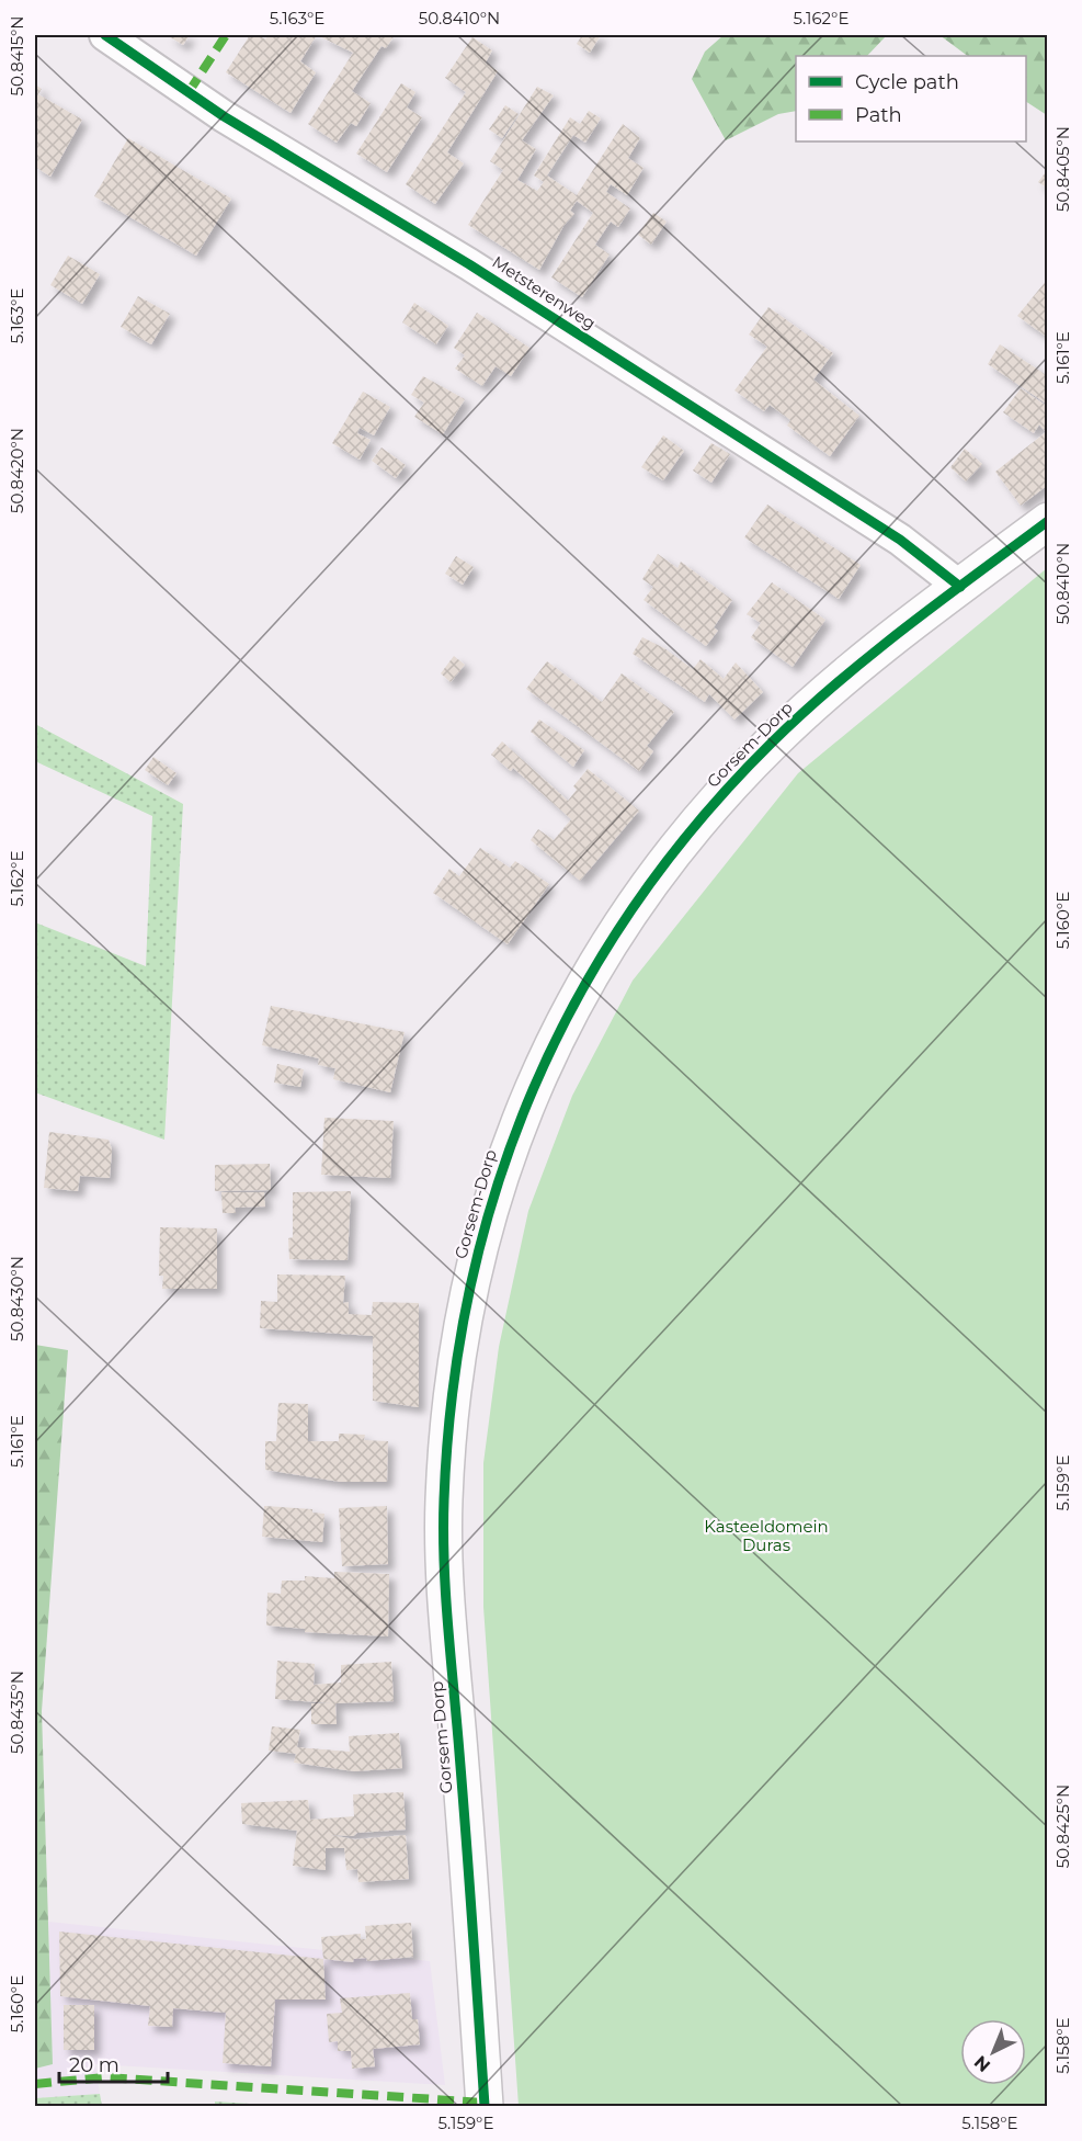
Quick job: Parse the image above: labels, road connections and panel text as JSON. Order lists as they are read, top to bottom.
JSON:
{
  "streets": {
    "street": ["Metsterenweg", "Gorsem-Dorp"]
  },
  "crossings": [
    ["Metsterenweg", "Gorsem-Dorp"]
  ],
  "parks": ["Kasteeldomein Duras"],
  "legend": ["Cycle path", "Path"],
  "scale_bar": "20 m",
  "north": "bottom left",
  "coordinates": [
    "5.163°E",
    "50.8410°N",
    "5.162°E",
    "50.8415°N",
    "50.8405°N",
    "5.161°E",
    "50.8420°N",
    "5.160°E",
    "50.8430°N",
    "5.159°E",
    "50.8435°N",
    "50.8425°N",
    "5.158°E"
  ]
}
